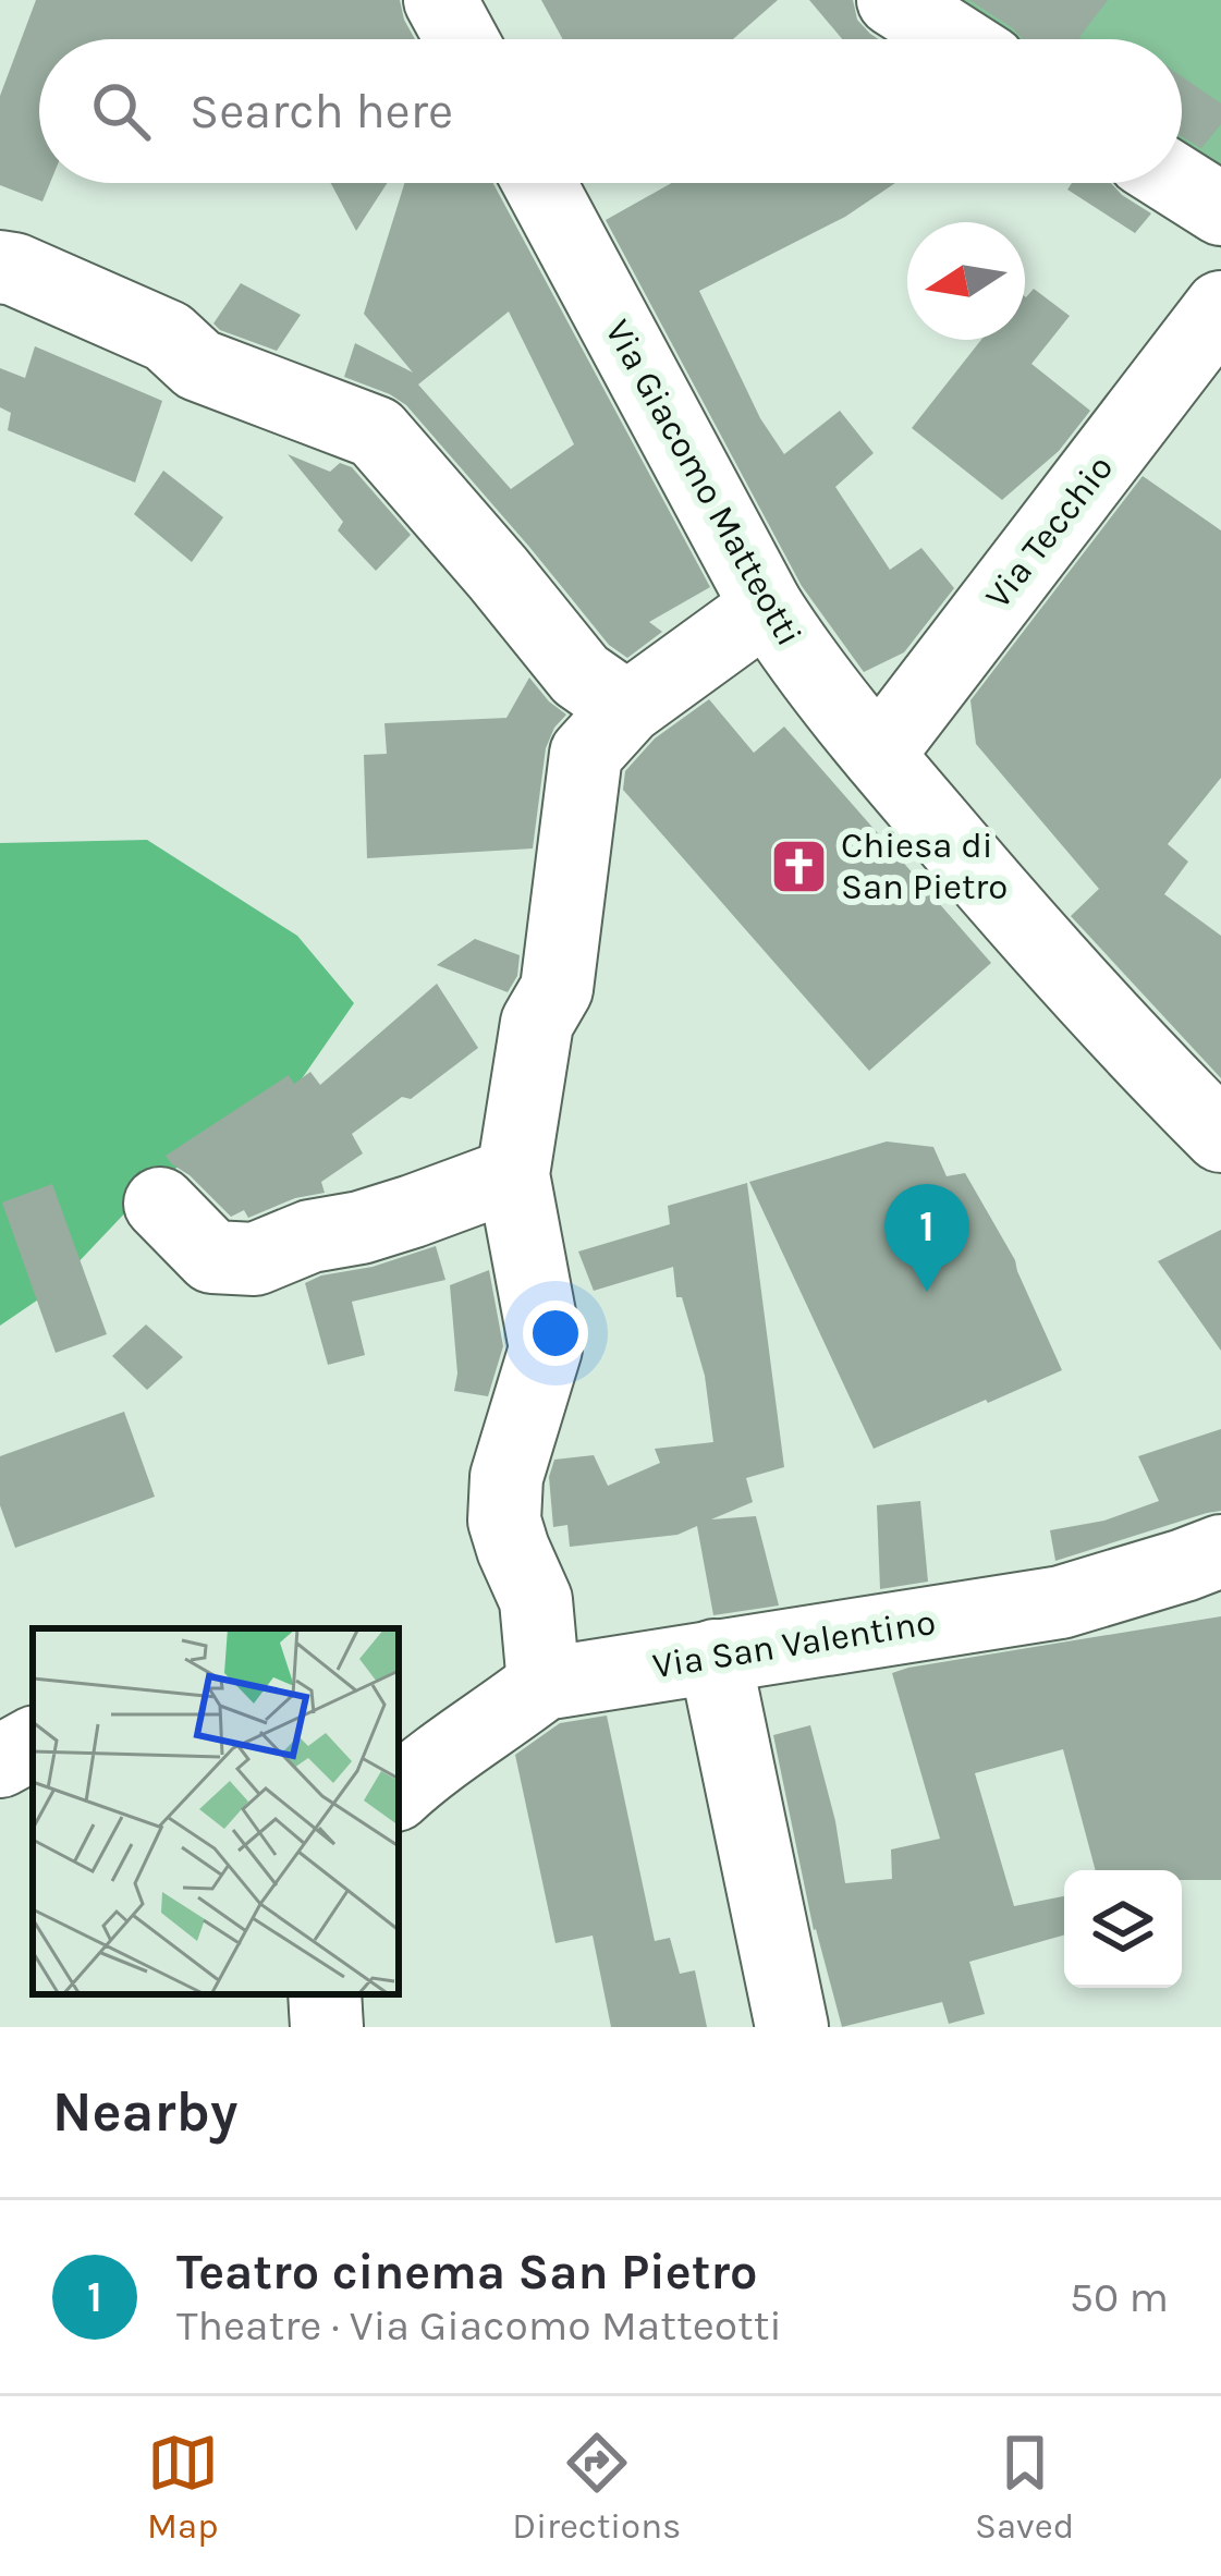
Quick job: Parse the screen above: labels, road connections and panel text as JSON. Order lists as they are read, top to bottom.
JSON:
{
  "streets": {
    "street": ["Via Giacomo Matteotti", "Via Tecchio", "Via San Valentino"]
  },
  "crossings": [
    ["Via Giacomo Matteotti", "Via Tecchio"]
  ],
  "places": {
    "church": ["Chiesa di San Pietro"]
  },
  "north": "left",
  "page": {
    "search": "Search here",
    "pins": "1",
    "heading": "Nearby",
    "list": [
      {
        "mark": "1",
        "name": "Teatro cinema San Pietro",
        "note": "Theatre · Via Giacomo Matteotti",
        "value": "50 m"
      }
    ],
    "nav": ["Map", "Directions", "Saved"]
  }
}
